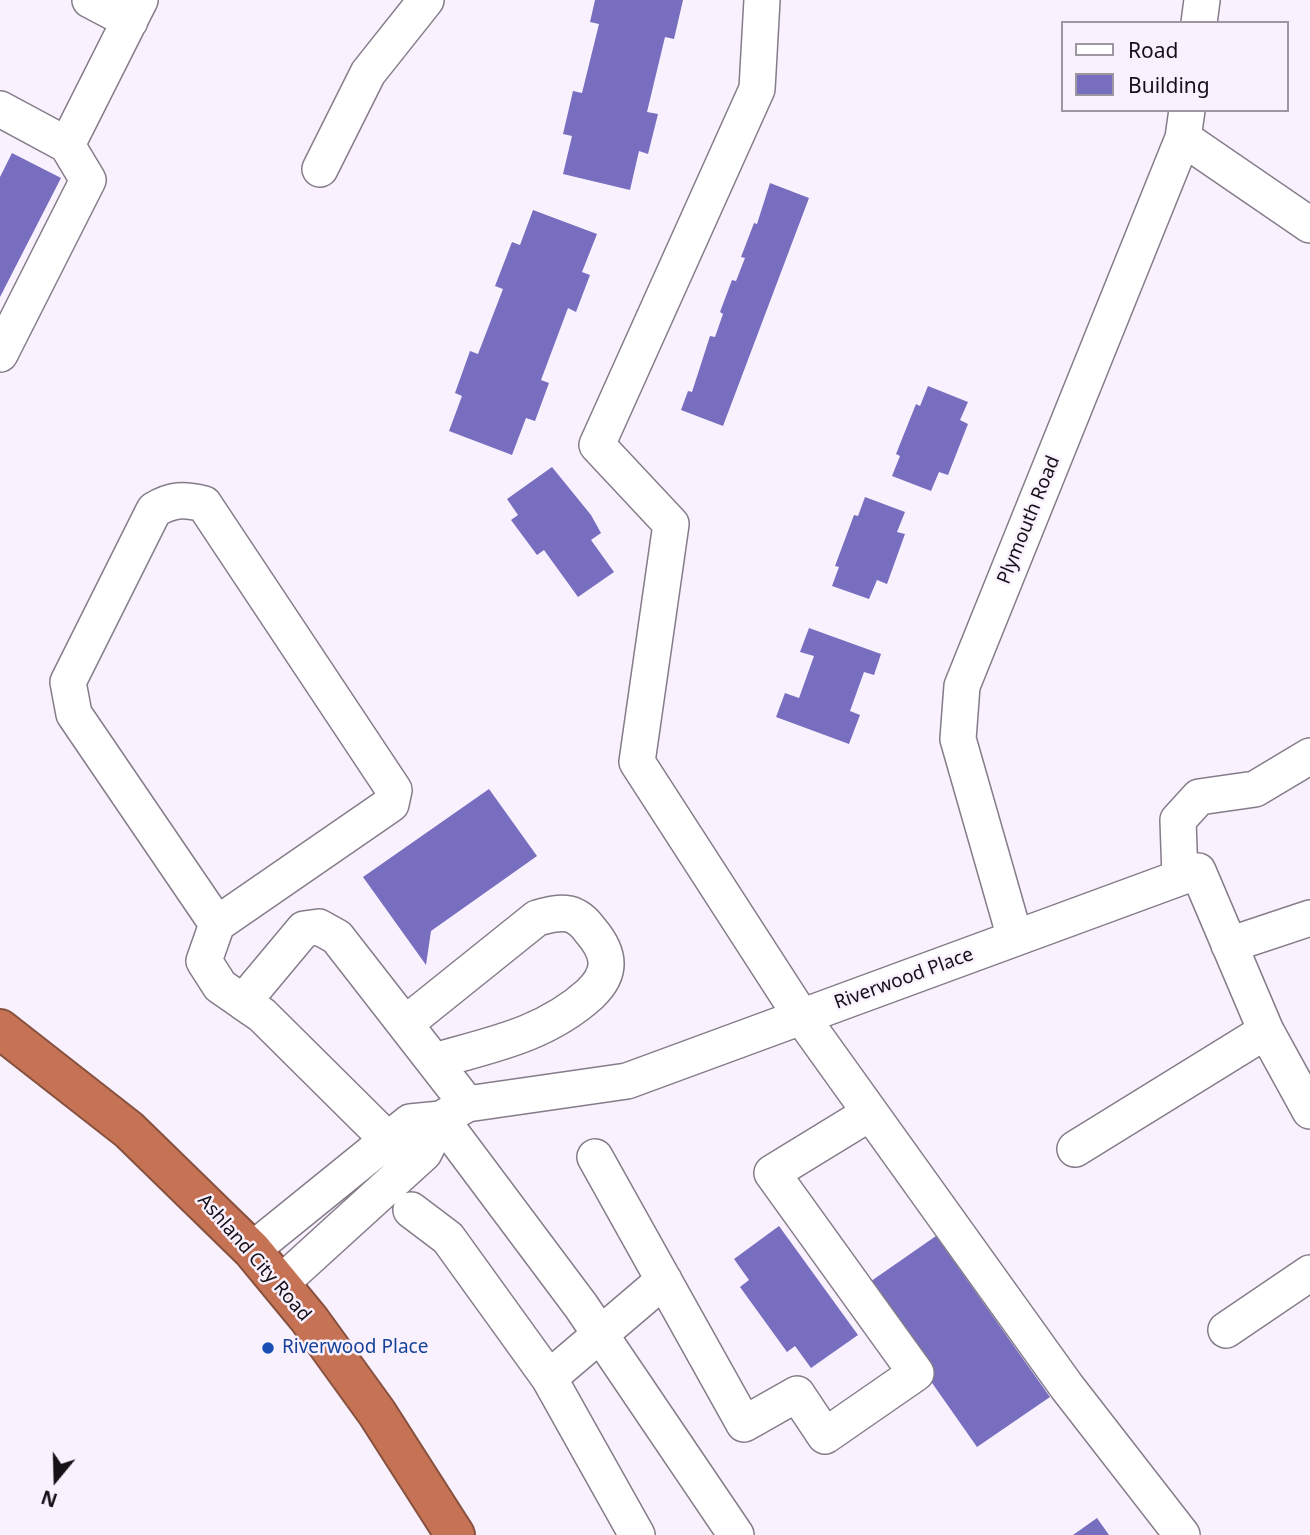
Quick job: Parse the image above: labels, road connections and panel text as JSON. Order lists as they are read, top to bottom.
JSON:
{
  "streets": {
    "highway": ["Ashland City Road"],
    "street": ["Plymouth Road", "Riverwood Place"]
  },
  "crossings": [
    ["Plymouth Road", "Riverwood Place"],
    ["Riverwood Place", "Ashland City Road"]
  ],
  "places": ["Riverwood Place"],
  "legend": ["Road", "Building"],
  "north": "bottom"
}
